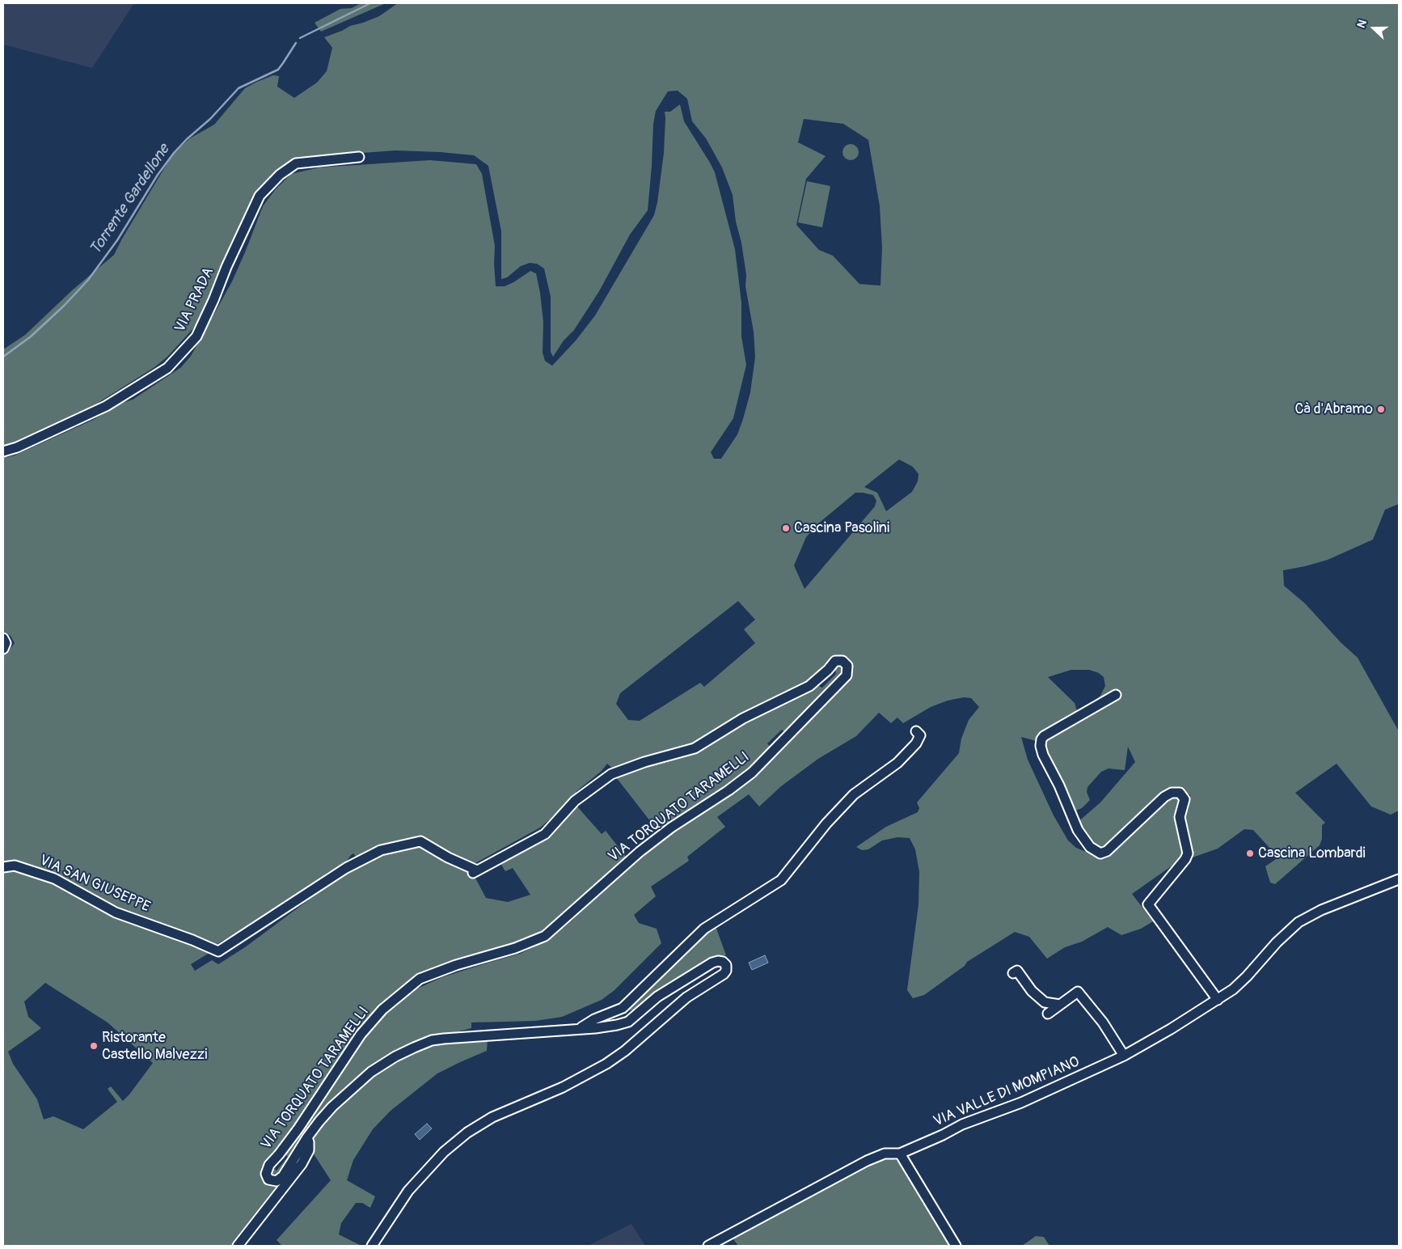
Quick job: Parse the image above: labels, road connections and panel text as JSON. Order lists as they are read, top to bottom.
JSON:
{
  "streets": {
    "street": [
      "VIA PRADA",
      "VIA TORQUATO TARAMELLI",
      "VIA SAN GIUSEPPE",
      "VIA VALLE DI MOMPIANO"
    ]
  },
  "crossings": [
    ["VIA TORQUATO TARAMELLI", "VIA SAN GIUSEPPE"]
  ],
  "water": ["Torrente Gardellone"],
  "places": [
    "Cà d'Abramo",
    "Cascina Pasolini",
    "Cascina Lombardi",
    "Ristorante Castello Malvezzi"
  ],
  "north": "left"
}
